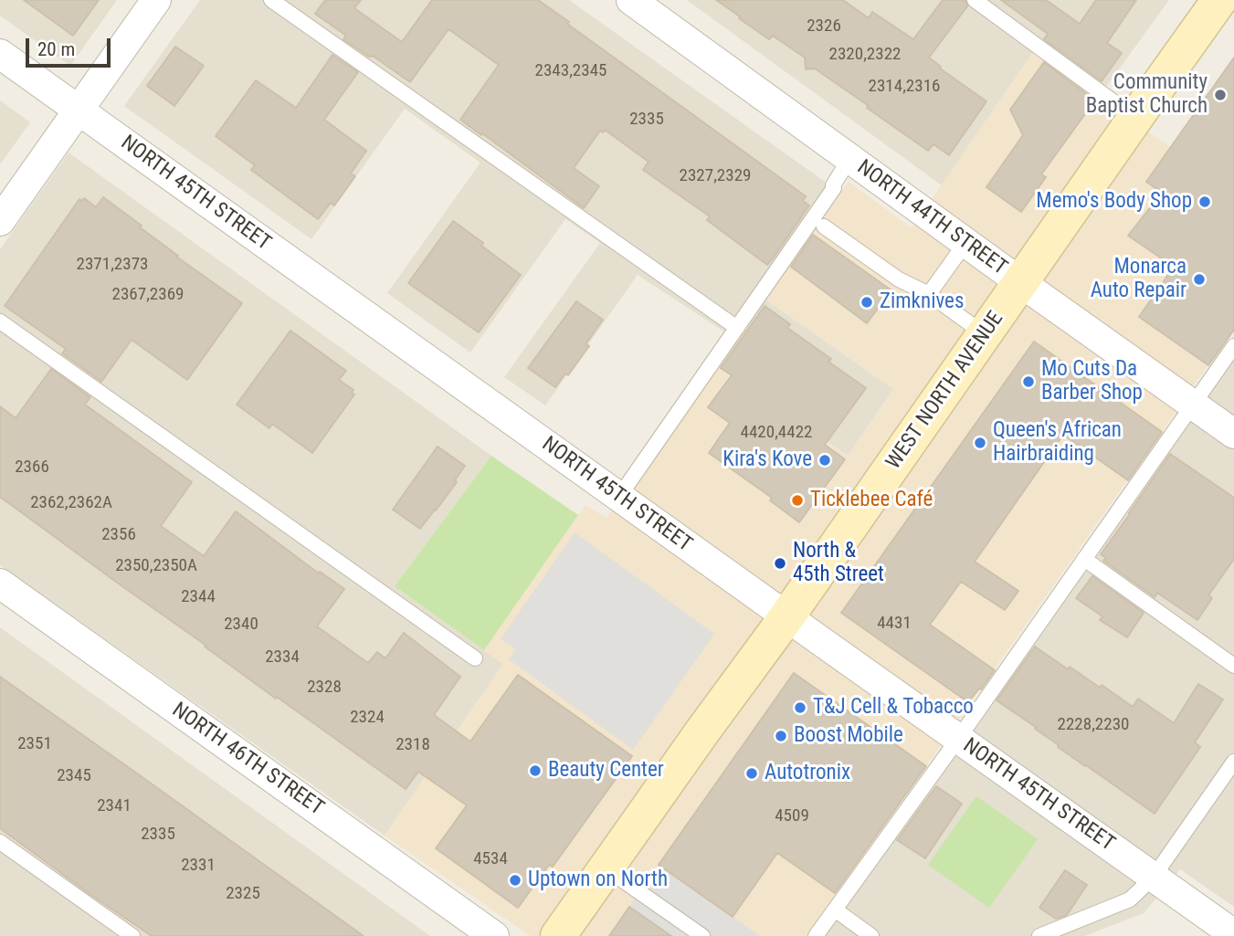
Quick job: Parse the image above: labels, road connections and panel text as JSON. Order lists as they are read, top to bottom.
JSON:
{
  "streets": {
    "main road": ["WEST NORTH AVENUE"],
    "street": ["NORTH 45TH STREET", "NORTH 44TH STREET", "NORTH 46TH STREET"]
  },
  "crossings": [
    ["NORTH 45TH STREET", "WEST NORTH AVENUE"],
    ["NORTH 44TH STREET", "WEST NORTH AVENUE"]
  ],
  "places": [
    "Community Baptist Church",
    "Memo's Body Shop",
    "Monarca Auto Repair",
    "Zimknives",
    "Mo Cuts Da Barber Shop",
    "Queen's African Hairbraiding",
    "Kira's Kove",
    "Ticklebee Café",
    "North & 45th Street",
    "T&J Cell & Tobacco",
    "Boost Mobile",
    "Beauty Center",
    "Autotronix",
    "Uptown on North"
  ],
  "house_numbers": [
    "2326",
    "2320,2322",
    "2343,2345",
    "2314,2316",
    "2335",
    "2327,2329",
    "2371,2373",
    "2367,2369",
    "4420,4422",
    "2366",
    "2362,2362A",
    "2356",
    "2350,2350A",
    "2344",
    "4431",
    "2340",
    "2334",
    "2328",
    "2324",
    "2228,2230",
    "2351",
    "2318",
    "2345",
    "2341",
    "4509",
    "2335",
    "4534",
    "2331",
    "2325"
  ],
  "scale_bar": "20 m"
}
